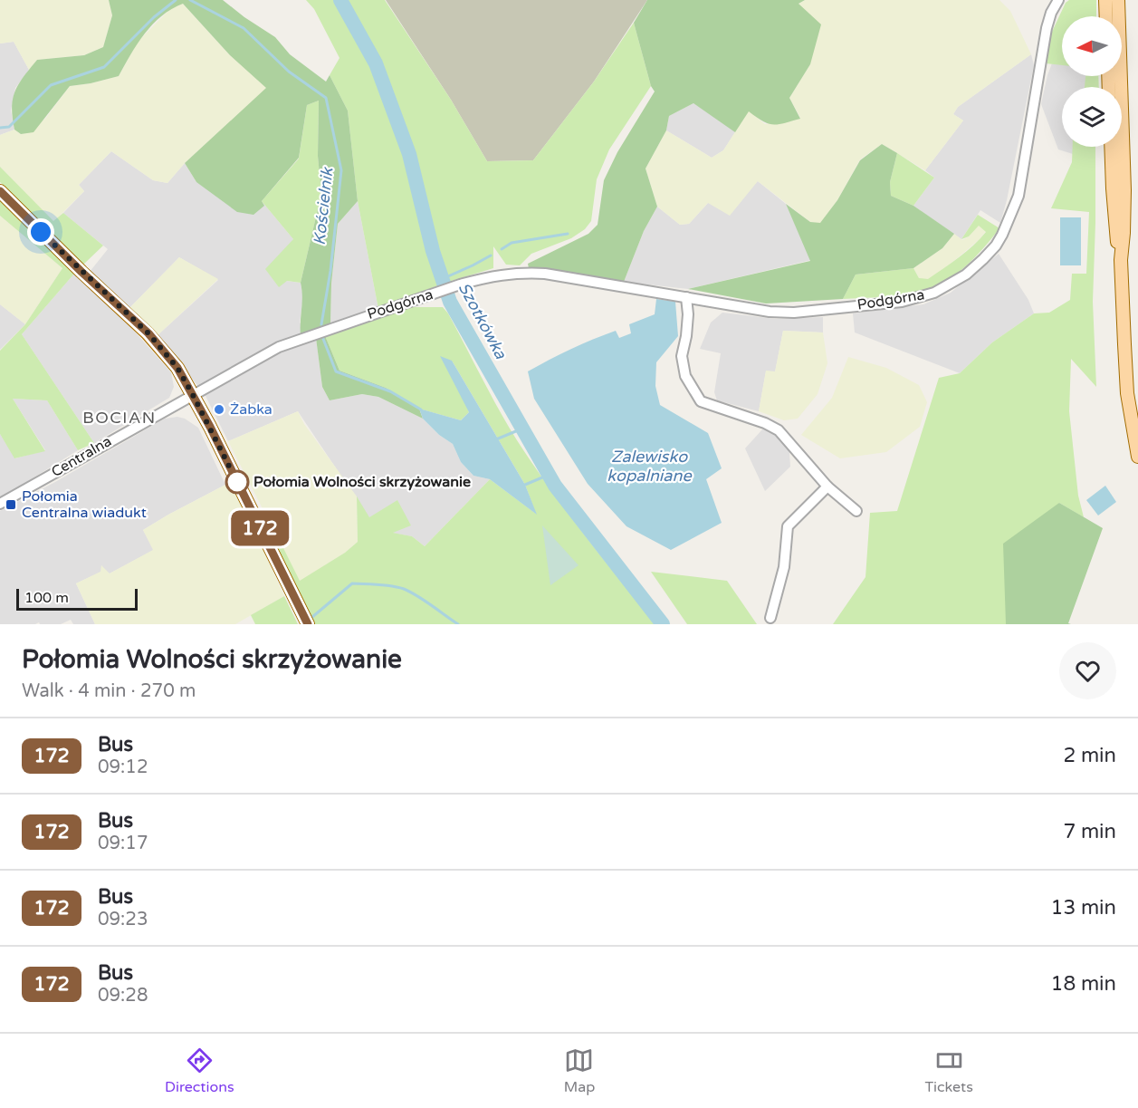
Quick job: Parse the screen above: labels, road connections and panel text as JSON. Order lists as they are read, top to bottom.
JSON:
{
  "streets": {
    "street": ["Podgórna", "Centralna"]
  },
  "crossings": [
    ["Podgórna", "Centralna"]
  ],
  "districts": ["BOCIAN"],
  "water": ["Kościelnik", "Szotkówka", "Zalewisko kopalniane"],
  "places": {
    "other": ["Żabka", "Połomia Wolności skrzyżowanie"],
    "transit": ["Połomia Centralna wiadukt"]
  },
  "lines": ["bus line 172"],
  "scale_bar": "100 m",
  "north": "left",
  "page": {
    "on_map": "172",
    "scale": "100 m",
    "heading": ["Połomia Wolności skrzyżowanie", "Walk · 4 min · 270 m"],
    "list": [
      {
        "mark": "172",
        "name": "Bus",
        "note": "09:12",
        "value": "2 min"
      },
      {
        "mark": "172",
        "name": "Bus",
        "note": "09:17",
        "value": "7 min"
      },
      {
        "mark": "172",
        "name": "Bus",
        "note": "09:23",
        "value": "13 min"
      },
      {
        "mark": "172",
        "name": "Bus",
        "note": "09:28",
        "value": "18 min"
      }
    ],
    "tabs": ["Directions", "Map", "Tickets"]
  }
}
